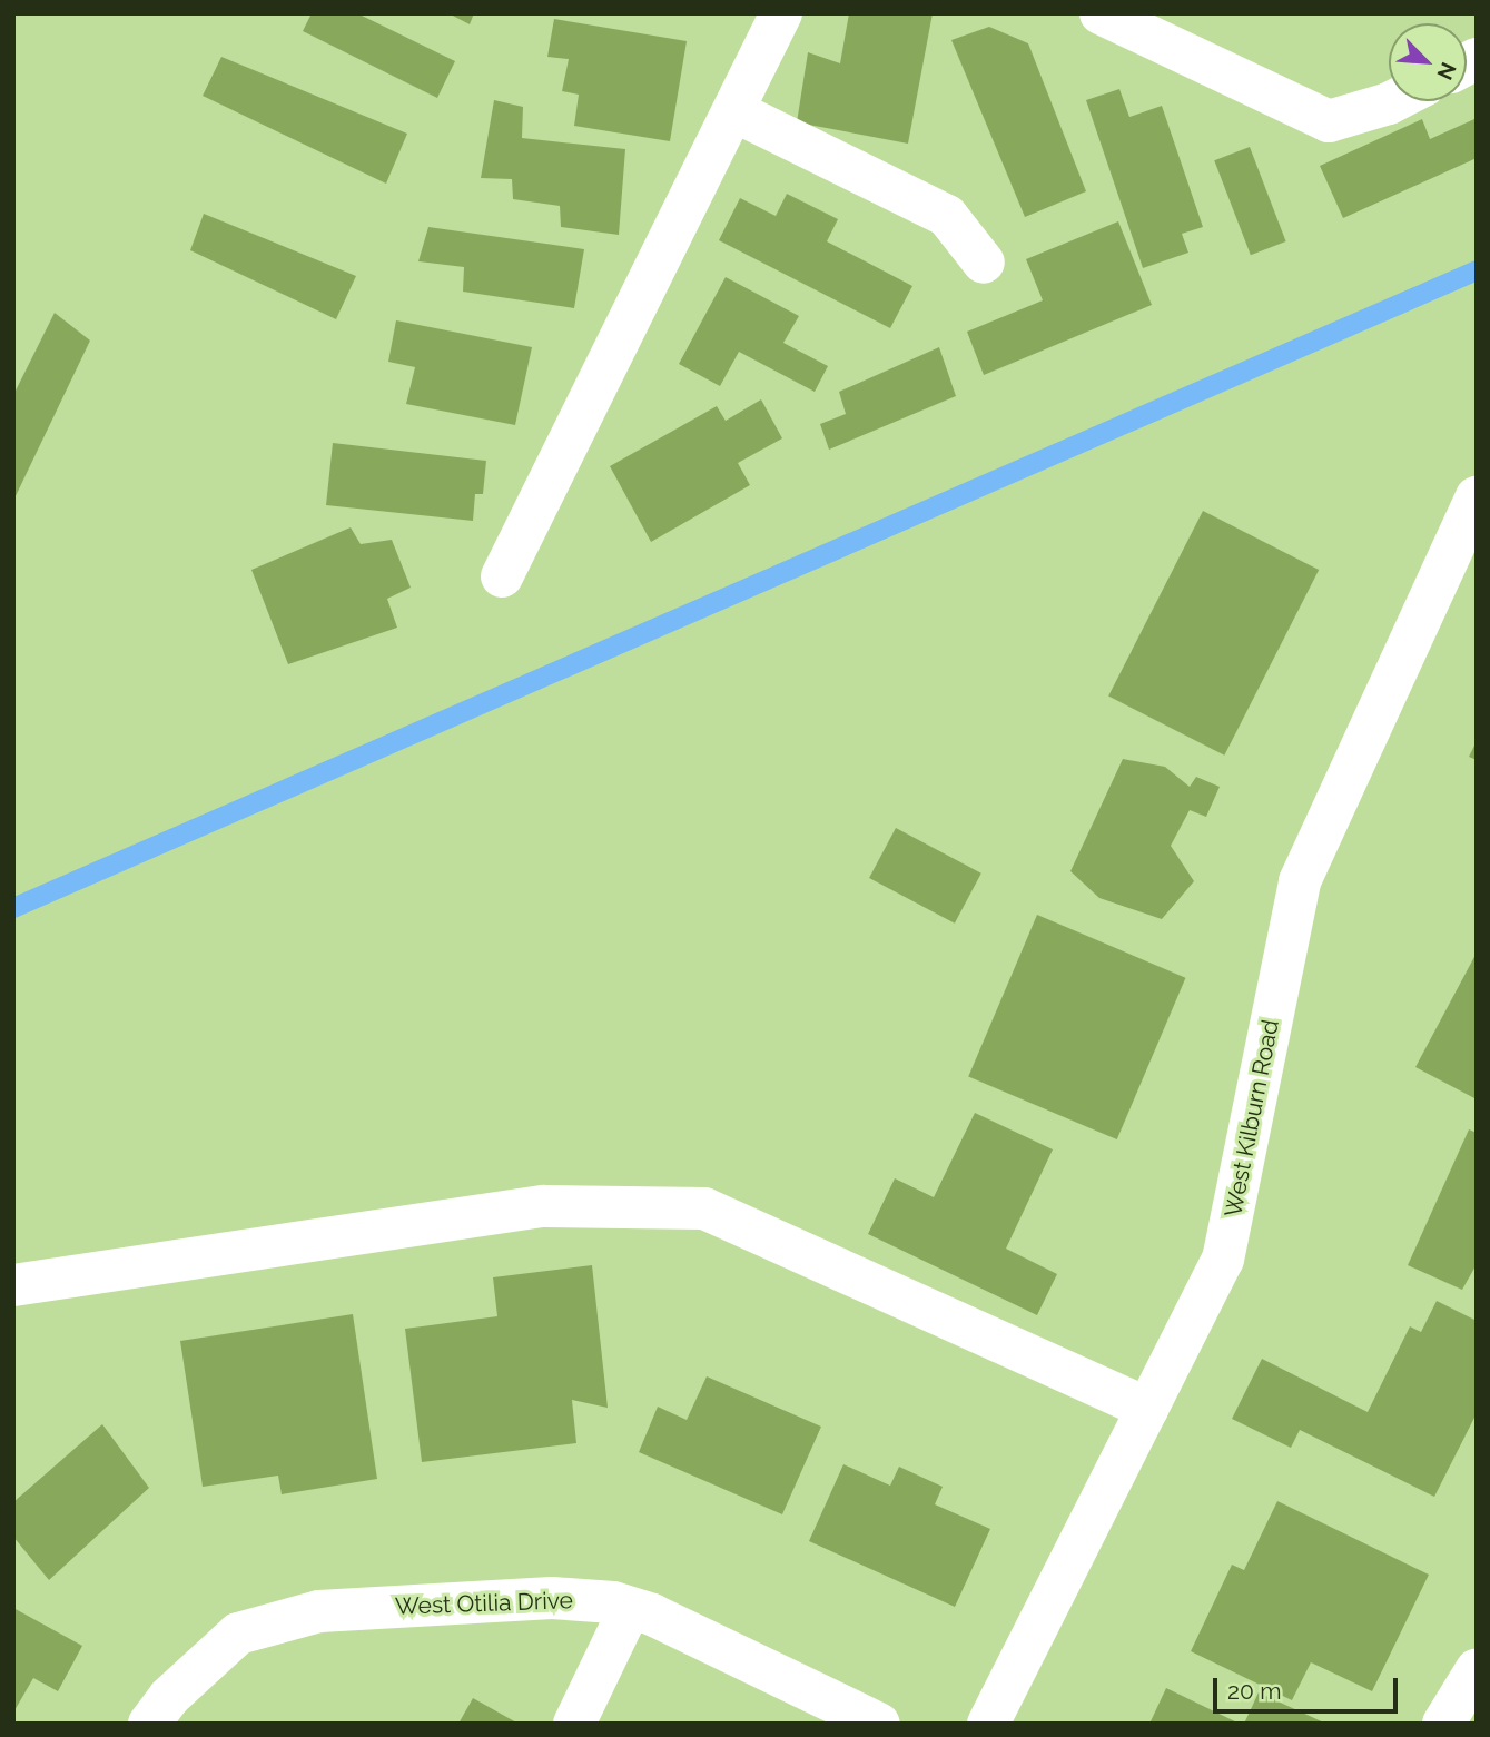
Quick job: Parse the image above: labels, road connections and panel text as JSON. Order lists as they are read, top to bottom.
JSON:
{
  "streets": {
    "street": ["West Kilburn Road", "West Otilia Drive"]
  },
  "scale_bar": "20 m",
  "north": "bottom right"
}
